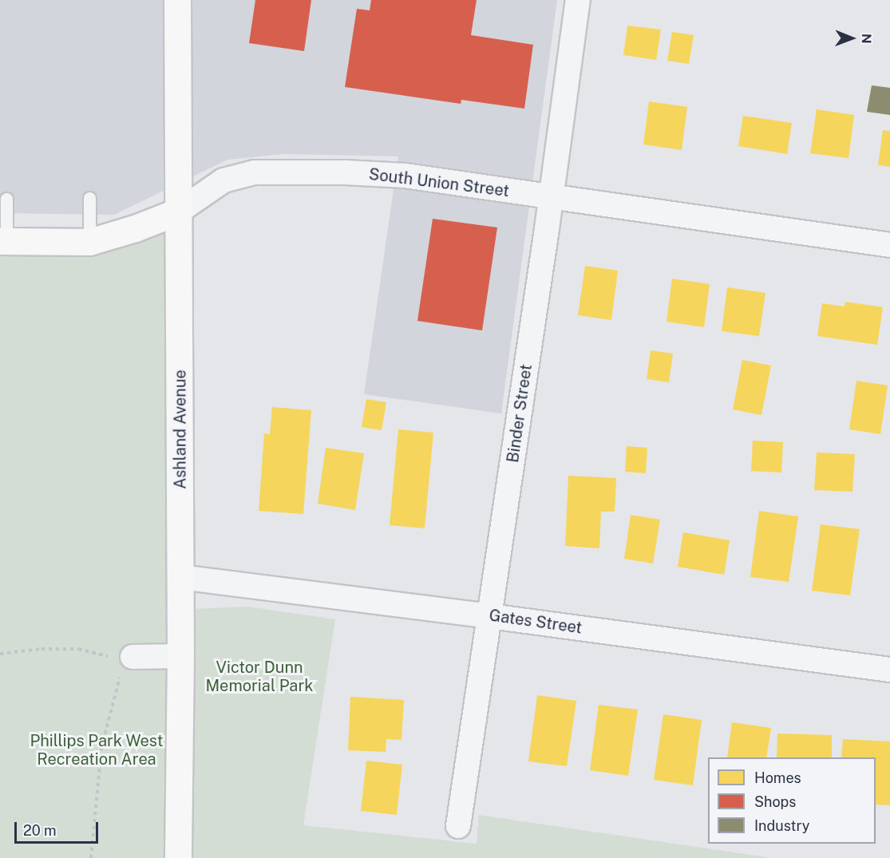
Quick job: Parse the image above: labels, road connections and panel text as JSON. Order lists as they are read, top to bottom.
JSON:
{
  "streets": {
    "street": [
      "South Union Street",
      "Binder Street",
      "Ashland Avenue",
      "Gates Street"
    ]
  },
  "crossings": [
    ["South Union Street", "Binder Street"],
    ["South Union Street", "Ashland Avenue"],
    ["Binder Street", "Gates Street"],
    ["Ashland Avenue", "Gates Street"]
  ],
  "parks": ["Victor Dunn Memorial Park", "Phillips Park West Recreation Area"],
  "legend": ["Homes", "Shops", "Industry"],
  "scale_bar": "20 m",
  "north": "right"
}
